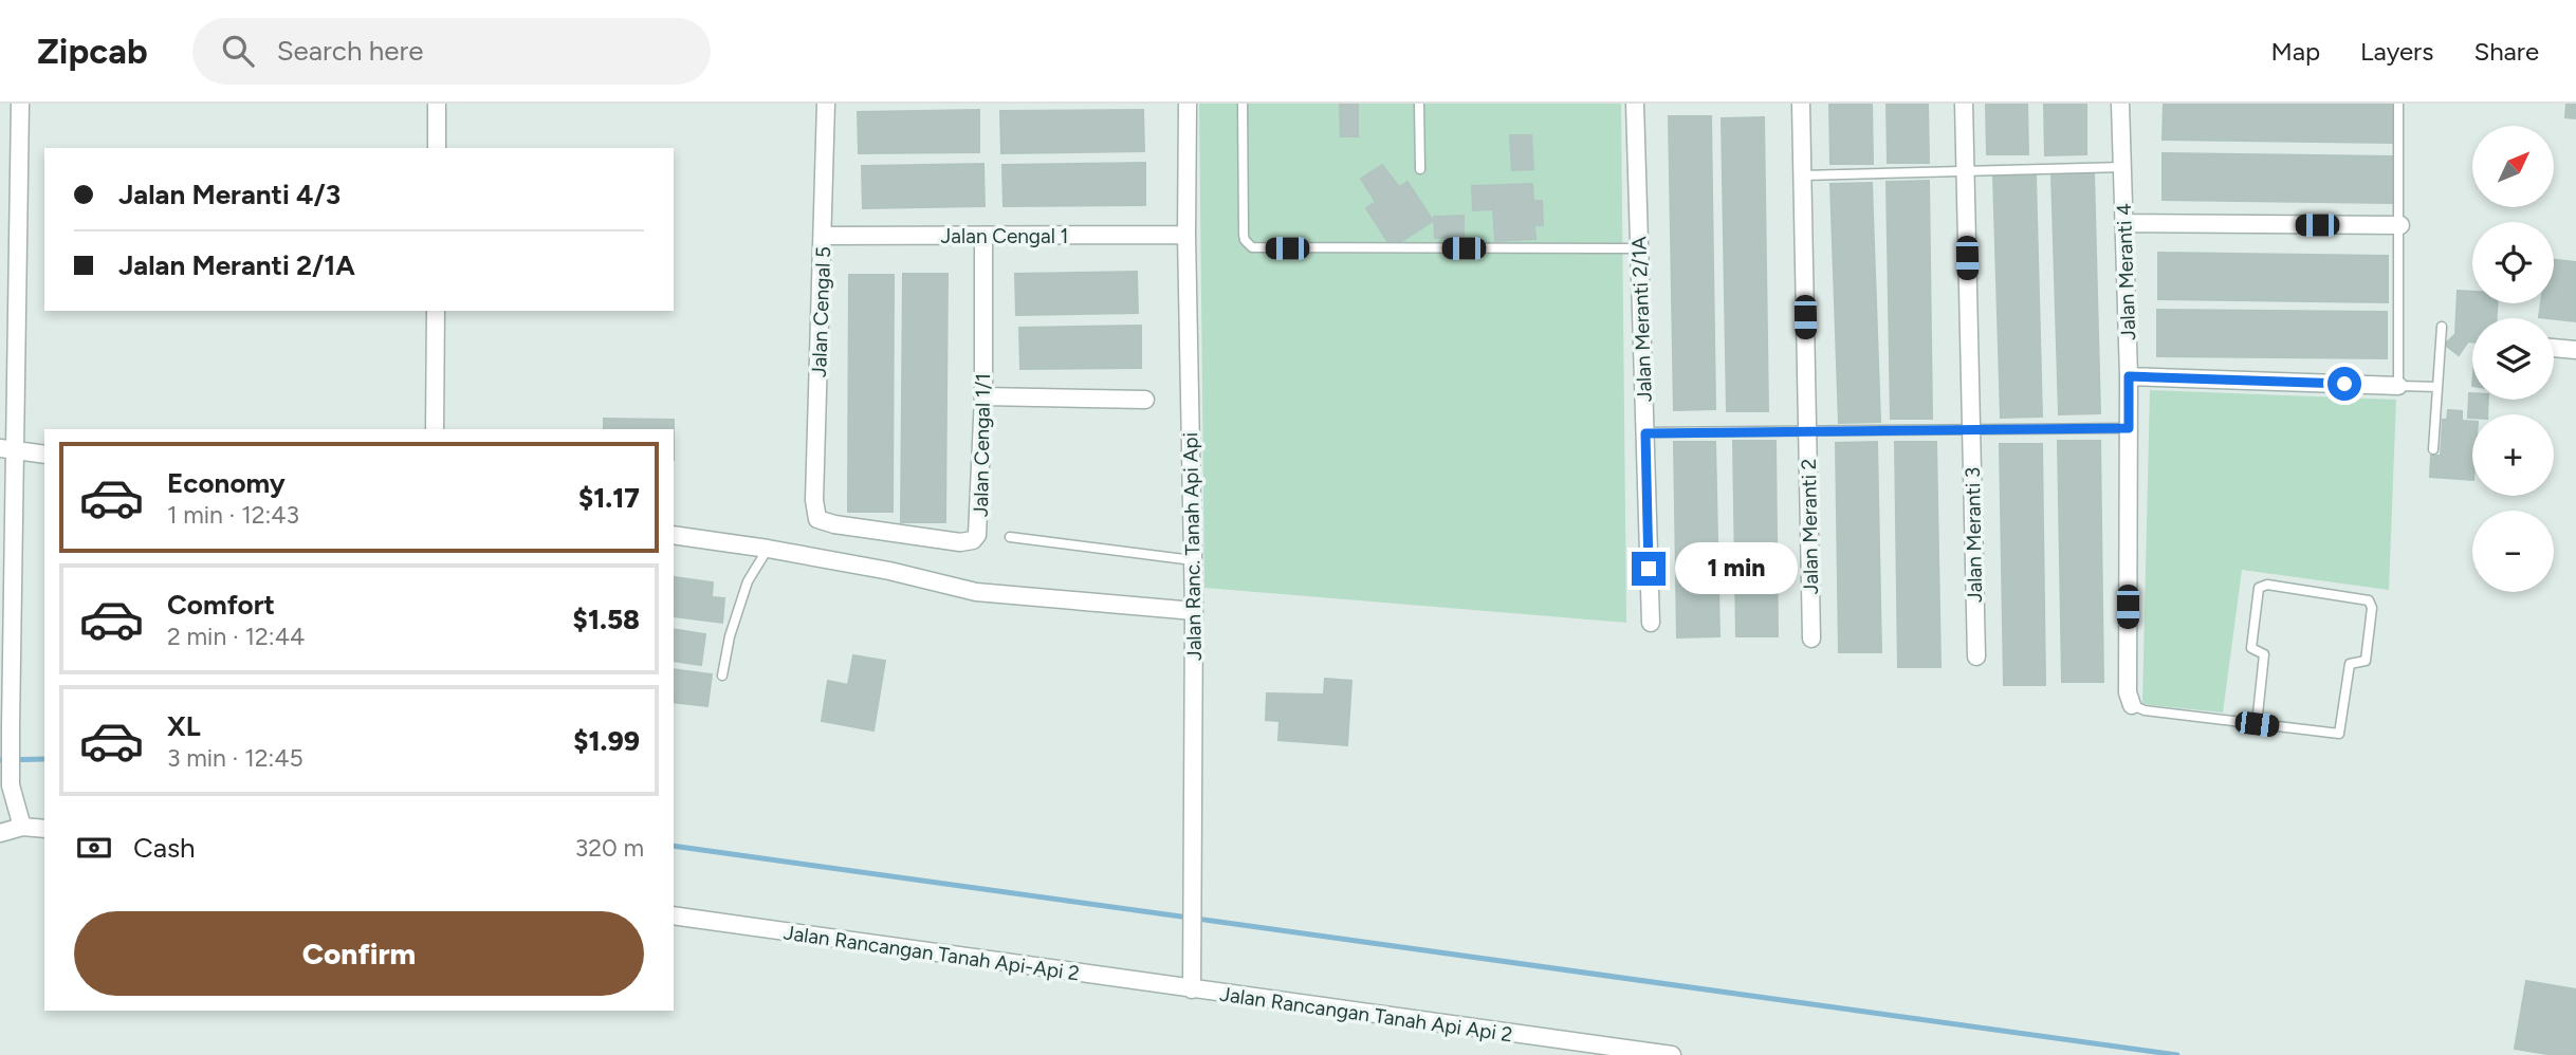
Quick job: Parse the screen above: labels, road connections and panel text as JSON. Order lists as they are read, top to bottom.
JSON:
{
  "streets": {
    "street": [
      "Jalan Cengal 1",
      "Jalan Meranti 4",
      "Jalan Cengal 5",
      "Jalan Meranti 2/1A",
      "Jalan Cengal 1/1",
      "Jalan Meranti 2",
      "Jalan Meranti 3",
      "Jalan Ranc. Tanah Api Api",
      "Jalan Rancangan Tanah Api-Api 2",
      "Jalan Rancangan Tanah Api Api 2"
    ]
  },
  "crossings": [
    ["Jalan Cengal 1", "Jalan Cengal 5"],
    ["Jalan Cengal 1", "Jalan Cengal 1/1"],
    ["Jalan Cengal 1", "Jalan Ranc. Tanah Api Api"],
    ["Jalan Cengal 5", "Jalan Cengal 1/1"],
    ["Jalan Ranc. Tanah Api Api", "Jalan Rancangan Tanah Api-Api 2"],
    ["Jalan Ranc. Tanah Api Api", "Jalan Rancangan Tanah Api Api 2"],
    ["Jalan Rancangan Tanah Api-Api 2", "Jalan Rancangan Tanah Api Api 2"]
  ],
  "north": "top right",
  "page": {
    "header": "Zipcab",
    "search": "Search here",
    "nav": ["Map", "Layers", "Share"],
    "map_buttons": ["+", "−"],
    "banner": ["Jalan Meranti 4/3", "Jalan Meranti 2/1A"],
    "list": [
      {
        "name": "Economy",
        "note": "1 min · 12:43",
        "value": "$1.17"
      },
      {
        "name": "Comfort",
        "note": "2 min · 12:44",
        "value": "$1.58"
      },
      {
        "name": "XL",
        "note": "3 min · 12:45",
        "value": "$1.99"
      }
    ],
    "bubble": "1 min",
    "pay": ["Cash", "320 m"],
    "buttons": "Confirm"
  }
}
